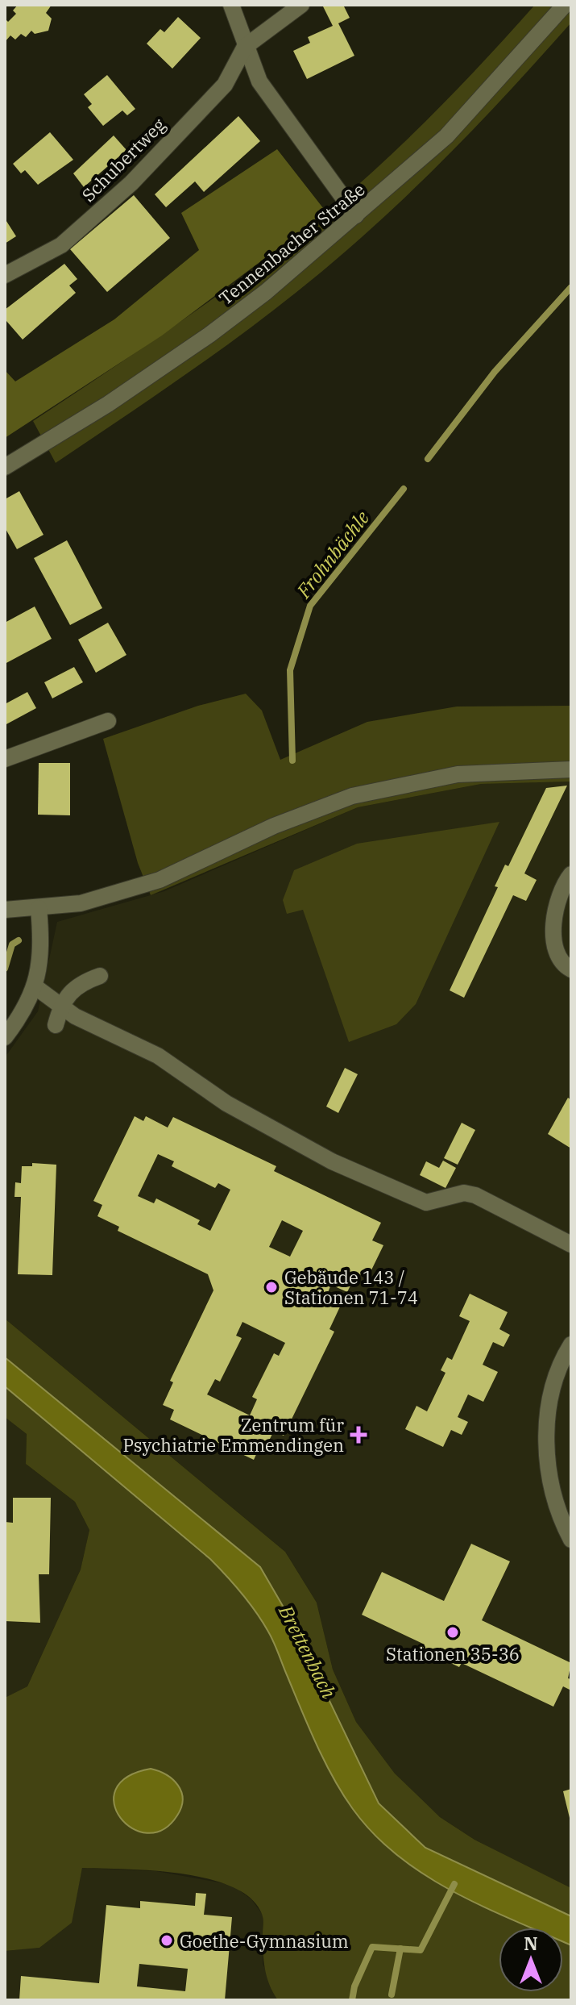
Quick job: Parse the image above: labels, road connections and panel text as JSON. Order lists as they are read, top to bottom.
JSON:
{
  "streets": {
    "street": ["Schubertweg", "Tennenbacher Straße"]
  },
  "water": ["Frohnbächle", "Brettenbach"],
  "places": {
    "other": ["Gebäude 143 / Stationen 71-74", "Stationen 35-36", "Goethe-Gymnasium"],
    "health": ["Zentrum für Psychiatrie Emmendingen"]
  },
  "north": "top"
}
